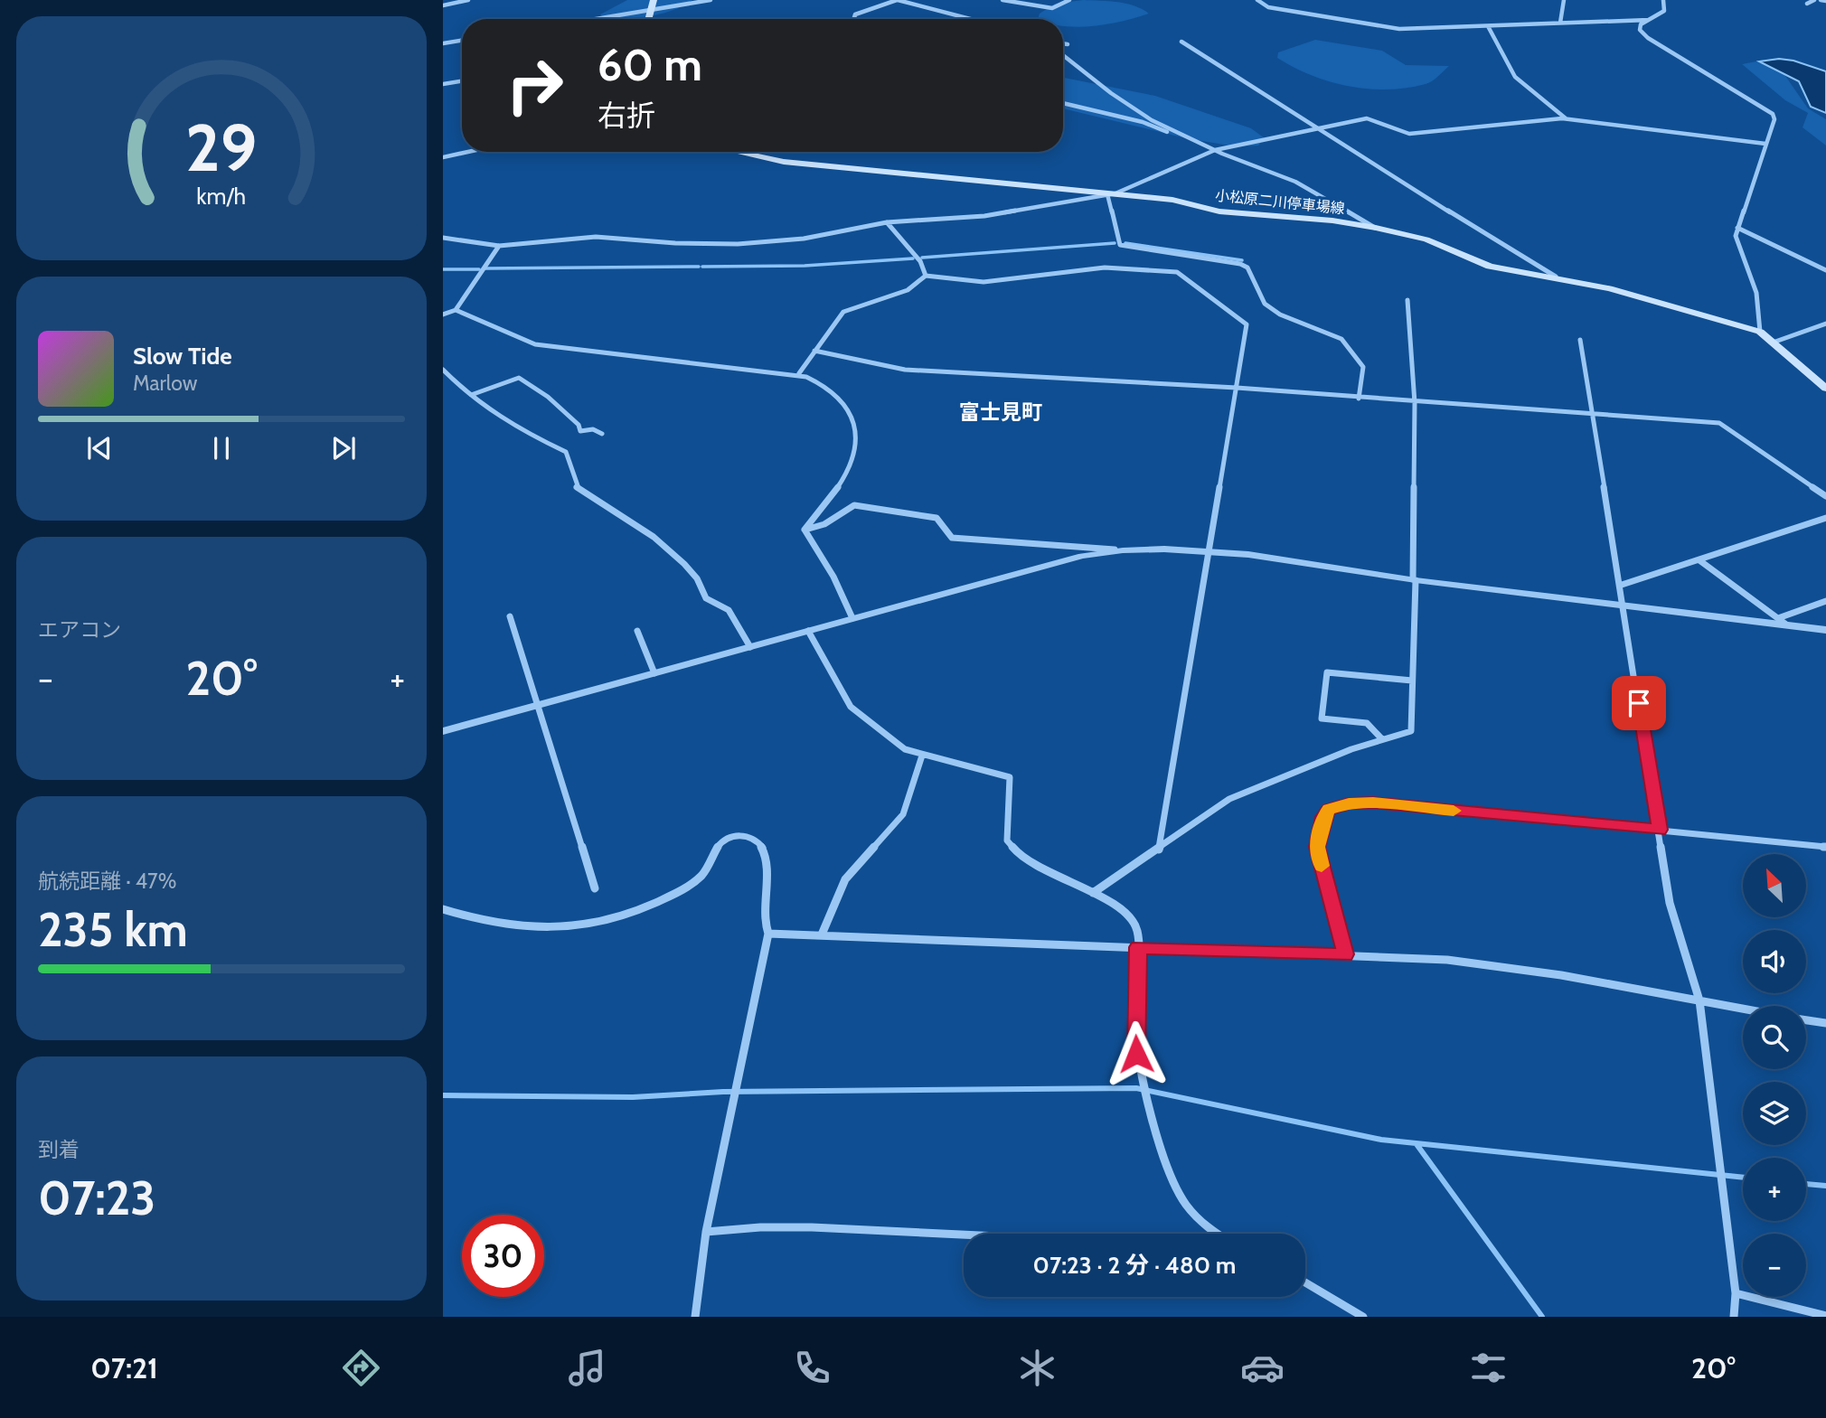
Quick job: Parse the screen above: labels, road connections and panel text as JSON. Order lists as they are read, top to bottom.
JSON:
{
  "streets": {
    "main road": ["小松原二川停車場線"]
  },
  "districts": ["富士見町"],
  "north": "top left",
  "page": {
    "turn": ["60 m", "右折"],
    "song": ["Slow Tide", "Marlow"],
    "tile": [
      "エアコン",
      ["航続距離 · 47%", "235 km"],
      ["到着", "07:23"]
    ],
    "heat": ["−", "20°", "+"],
    "map_buttons": ["+", "−"],
    "limit": "30",
    "trip": "07:23 · 2 分 · 480 m",
    "tabs": ["07:21", "20°"],
    "gauge": ["29", "km/h"]
  }
}
